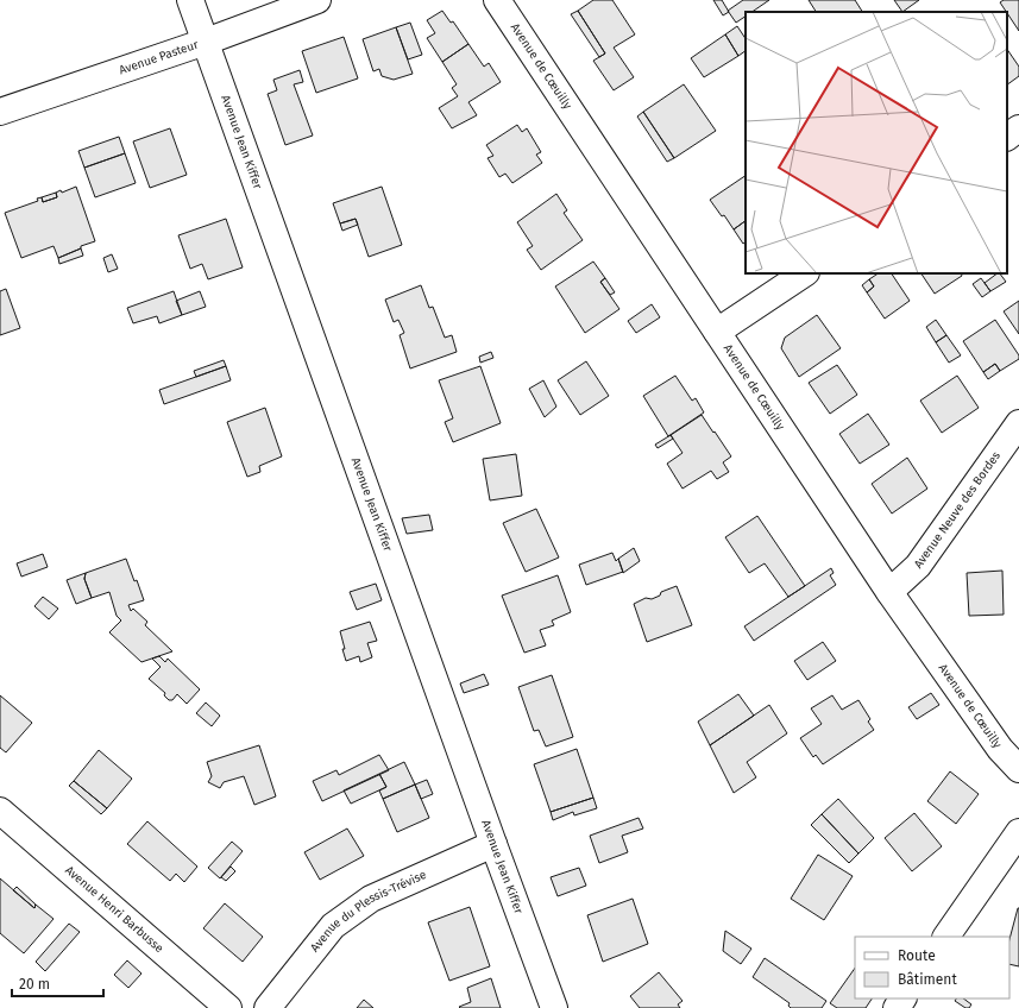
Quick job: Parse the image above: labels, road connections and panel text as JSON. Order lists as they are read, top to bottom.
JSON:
{
  "streets": {
    "street": [
      "Avenue Pasteur",
      "Avenue de Cœuilly",
      "Avenue Jean Kiffer",
      "Avenue Neuve des Bordes",
      "Avenue Henri Barbusse",
      "Avenue du Plessis-Trévise"
    ]
  },
  "crossings": [
    ["Avenue Pasteur", "Avenue Jean Kiffer"],
    ["Avenue de Cœuilly", "Avenue Neuve des Bordes"],
    ["Avenue Jean Kiffer", "Avenue du Plessis-Trévise"]
  ],
  "legend": ["Route", "Bâtiment"],
  "scale_bar": "20 m"
}
